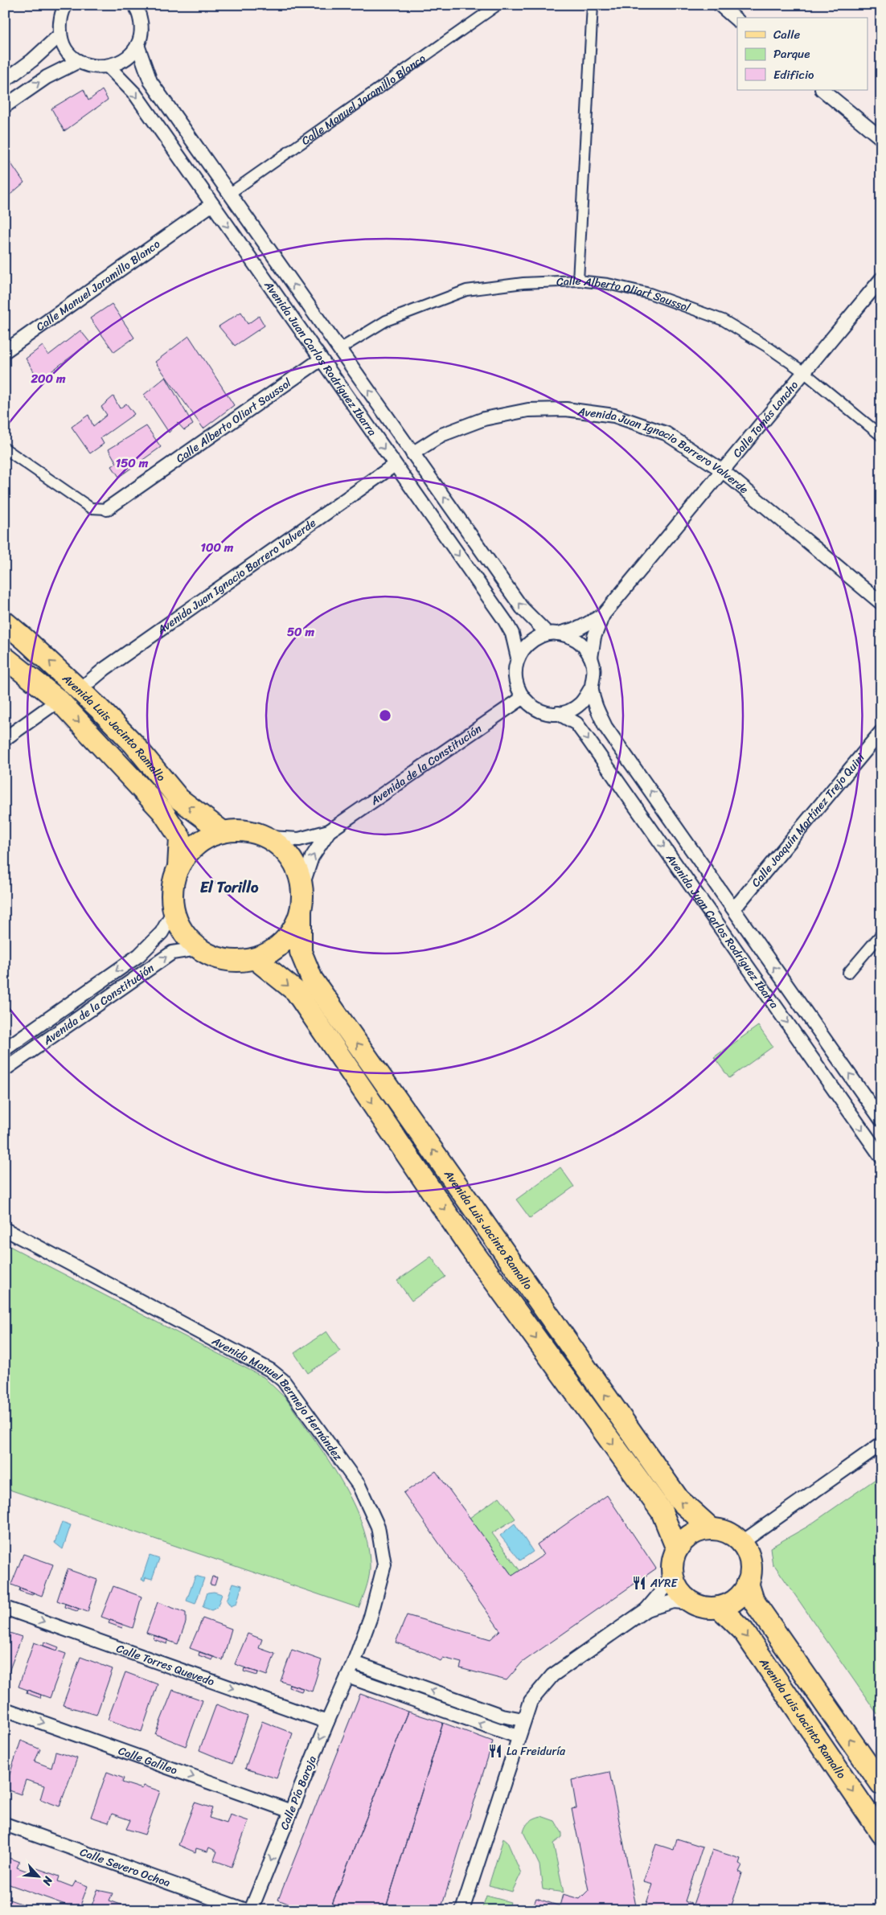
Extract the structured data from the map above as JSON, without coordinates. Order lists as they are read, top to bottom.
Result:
{
  "streets": {
    "main road": ["Avenida Luis Jacinto Ramallo"],
    "street": [
      "Calle Manuel Jaramillo Blanco",
      "Calle Alberto Oliart Saussol",
      "Avenida Juan Carlos Rodríguez Ibarra",
      "Calle Tomás Lancho",
      "Avenida Juan Ignacio Barrero Valverde",
      "Avenida de la Constitución",
      "Calle Joaquín Martínez Trejo Quini",
      "Avenida Manuel Bermejo Hernández",
      "Calle Torres Quevedo",
      "Calle Galileo",
      "Calle Pío Baroja",
      "Calle Severo Ochoa"
    ]
  },
  "crossings": [
    ["Calle Manuel Jaramillo Blanco", "Avenida Juan Carlos Rodríguez Ibarra"],
    ["Calle Alberto Oliart Saussol", "Avenida Juan Carlos Rodríguez Ibarra"],
    ["Calle Alberto Oliart Saussol", "Calle Tomás Lancho"],
    ["Avenida Juan Carlos Rodríguez Ibarra", "Calle Tomás Lancho"],
    ["Avenida Juan Carlos Rodríguez Ibarra", "Avenida Juan Ignacio Barrero Valverde"],
    ["Avenida Juan Carlos Rodríguez Ibarra", "Avenida de la Constitución"],
    ["Avenida Juan Carlos Rodríguez Ibarra", "Calle Joaquín Martínez Trejo Quini"],
    ["Calle Tomás Lancho", "Avenida Juan Ignacio Barrero Valverde"],
    ["Calle Tomás Lancho", "Avenida de la Constitución"],
    ["Avenida Juan Ignacio Barrero Valverde", "Avenida Luis Jacinto Ramallo"],
    ["Avenida Luis Jacinto Ramallo", "Avenida de la Constitución"],
    ["Avenida Manuel Bermejo Hernández", "Calle Pío Baroja"],
    ["Calle Torres Quevedo", "Calle Pío Baroja"],
    ["Calle Galileo", "Calle Pío Baroja"]
  ],
  "one_way": ["Calle Torres Quevedo", "Calle Galileo", "Calle Pío Baroja"],
  "districts": ["El Torillo"],
  "places": {
    "restaurant": ["AYRE", "La Freiduría"]
  },
  "legend": ["Calle", "Parque", "Edificio"],
  "north": "bottom right",
  "rings": [
    "200 m",
    "150 m",
    "100 m",
    "50 m"
  ]
}
